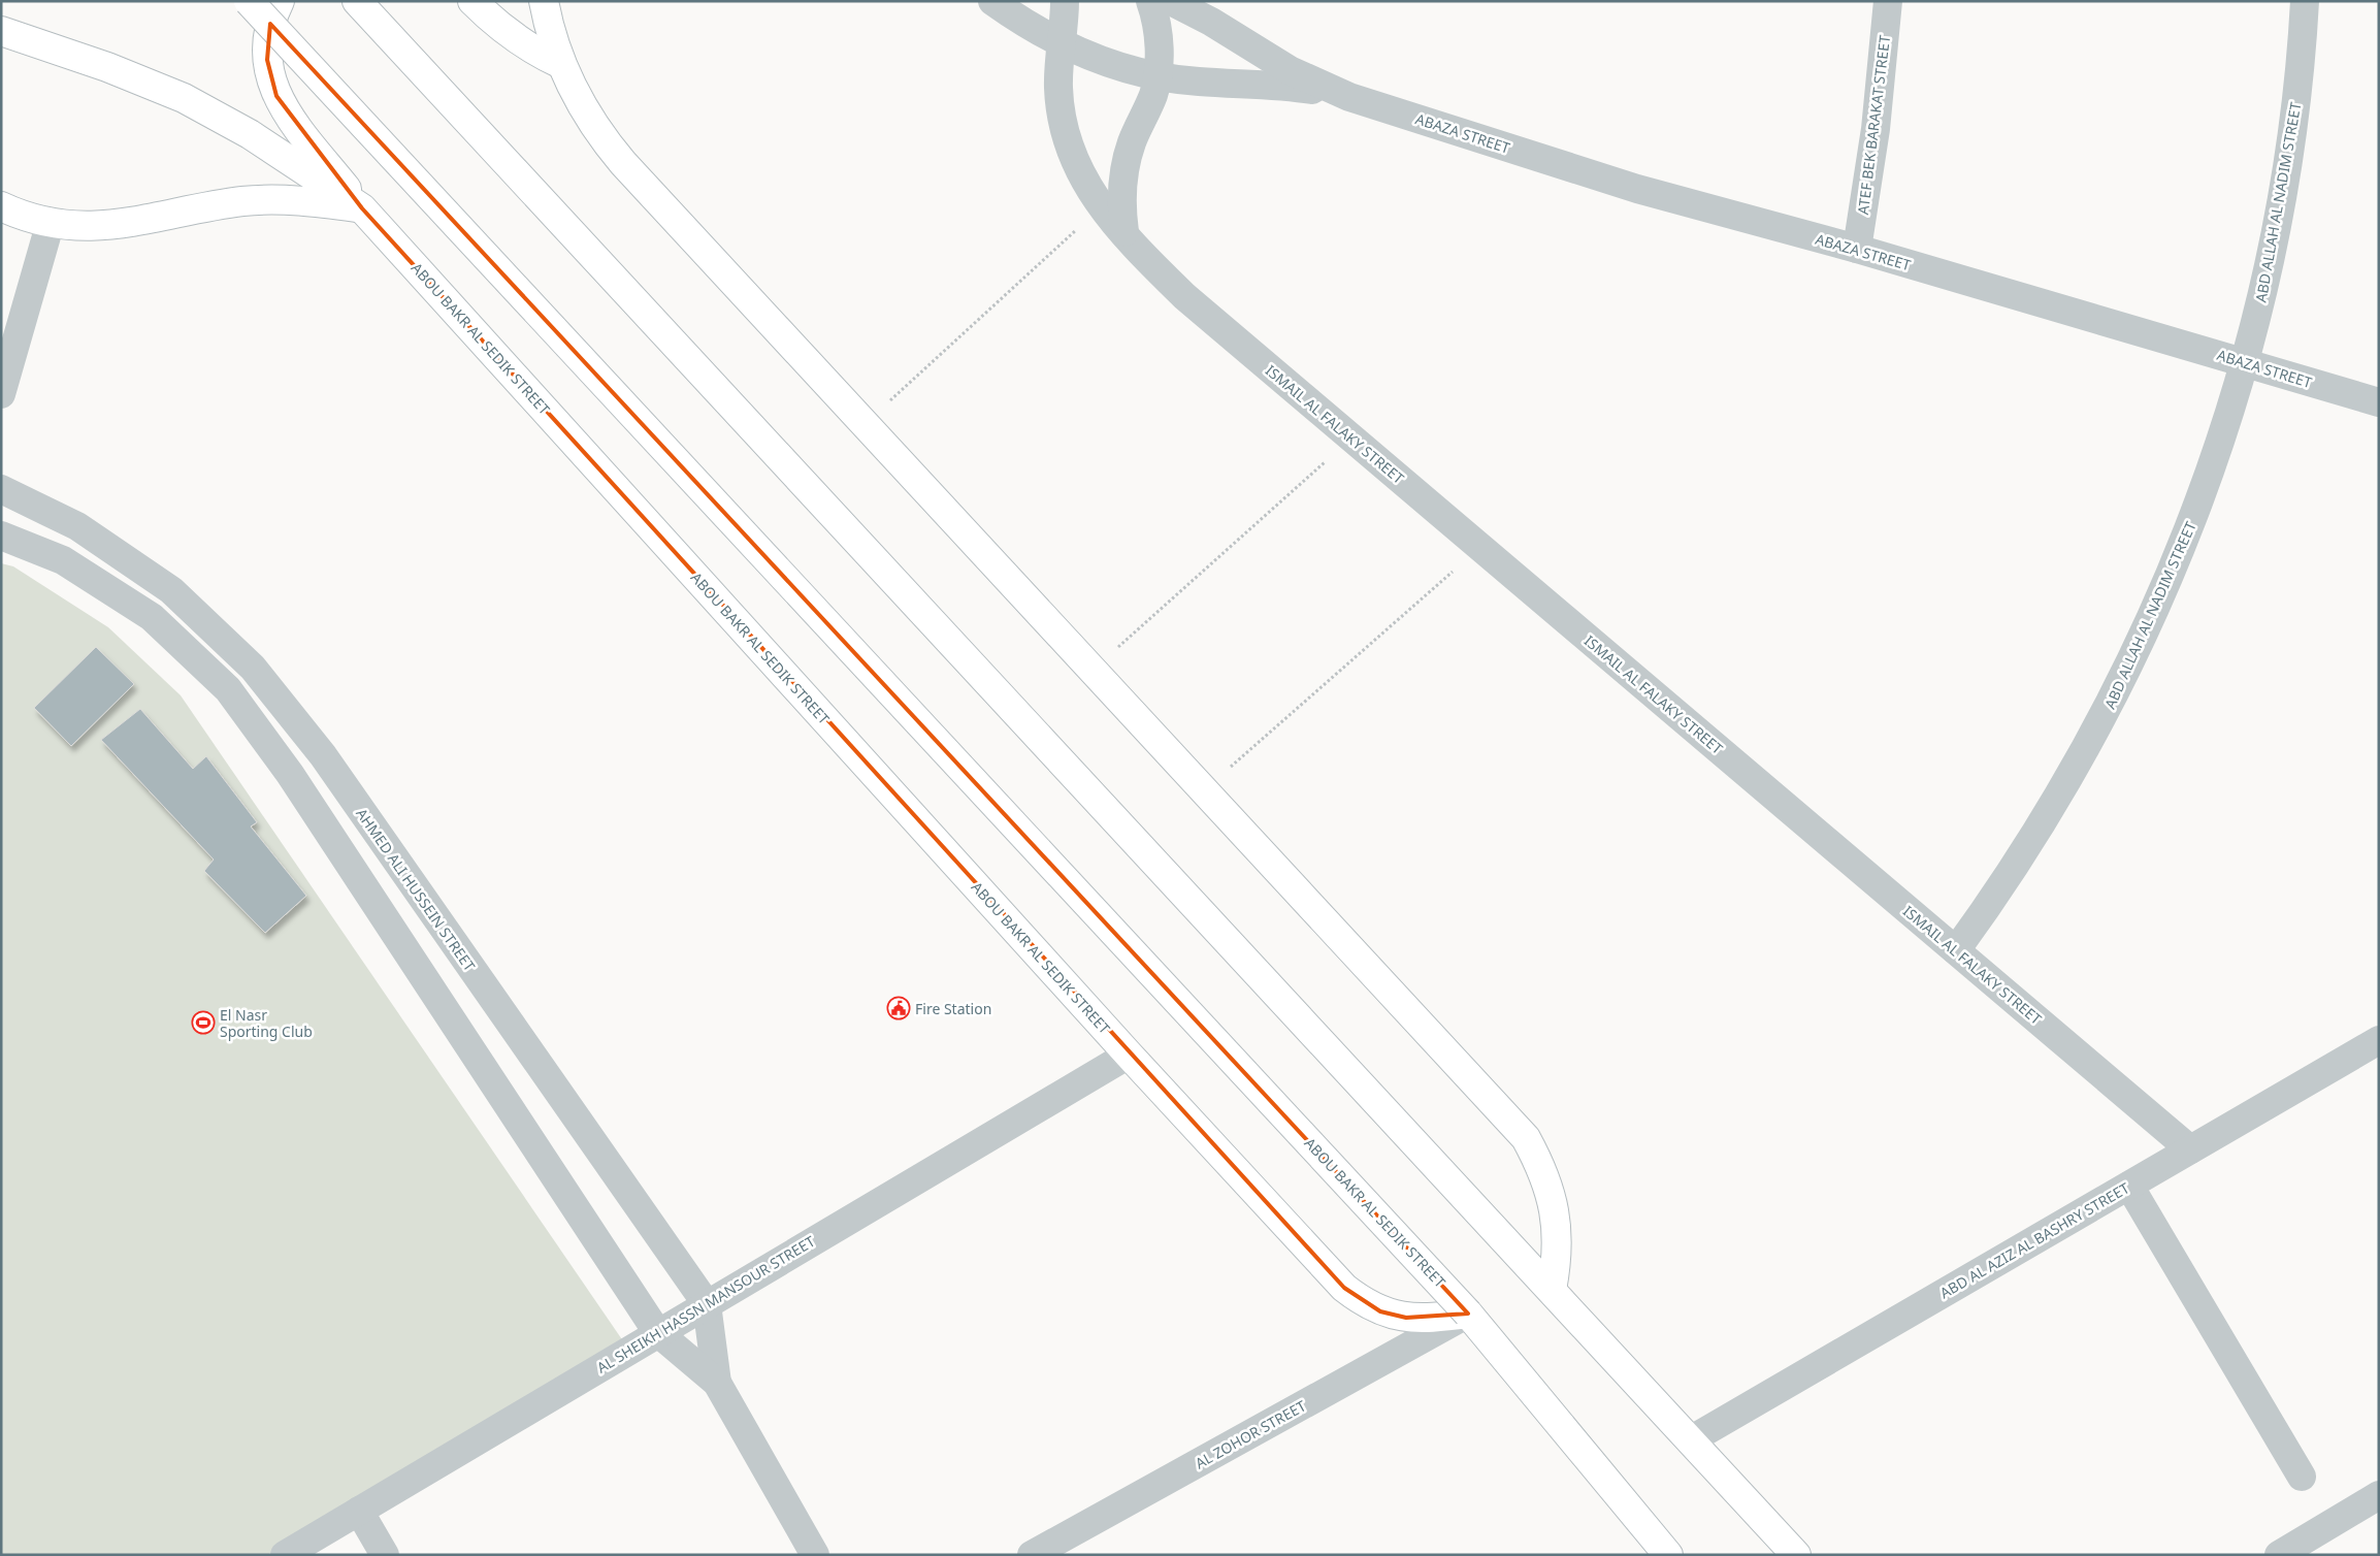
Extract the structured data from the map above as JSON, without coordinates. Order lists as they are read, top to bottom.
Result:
{
  "streets": {
    "main road": ["ABOU BAKR AL SEDIK STREET"],
    "street": [
      "ATEF BEK BARAKAT STREET",
      "ABAZA STREET",
      "ABD ALLAH AL NADIM STREET",
      "ISMAIL AL FALAKY STREET",
      "AHMED ALI HUSSEIN STREET",
      "ABD AL AZIZ AL BASHRY STREET",
      "AL SHEIKH HASSN MANSOUR STREET",
      "AL ZOHOR STREET"
    ]
  },
  "crossings": [
    ["ATEF BEK BARAKAT STREET", "ABAZA STREET"],
    ["ABAZA STREET", "ABD ALLAH AL NADIM STREET"],
    ["ABAZA STREET", "ISMAIL AL FALAKY STREET"],
    ["ABD ALLAH AL NADIM STREET", "ISMAIL AL FALAKY STREET"],
    ["ABOU BAKR AL SEDIK STREET", "AL SHEIKH HASSN MANSOUR STREET"],
    ["ABOU BAKR AL SEDIK STREET", "AL ZOHOR STREET"],
    ["ISMAIL AL FALAKY STREET", "ABD AL AZIZ AL BASHRY STREET"],
    ["AHMED ALI HUSSEIN STREET", "AL SHEIKH HASSN MANSOUR STREET"]
  ],
  "places": {
    "public building": ["Fire Station"],
    "sports": ["El Nasr Sporting Club"]
  }
}
